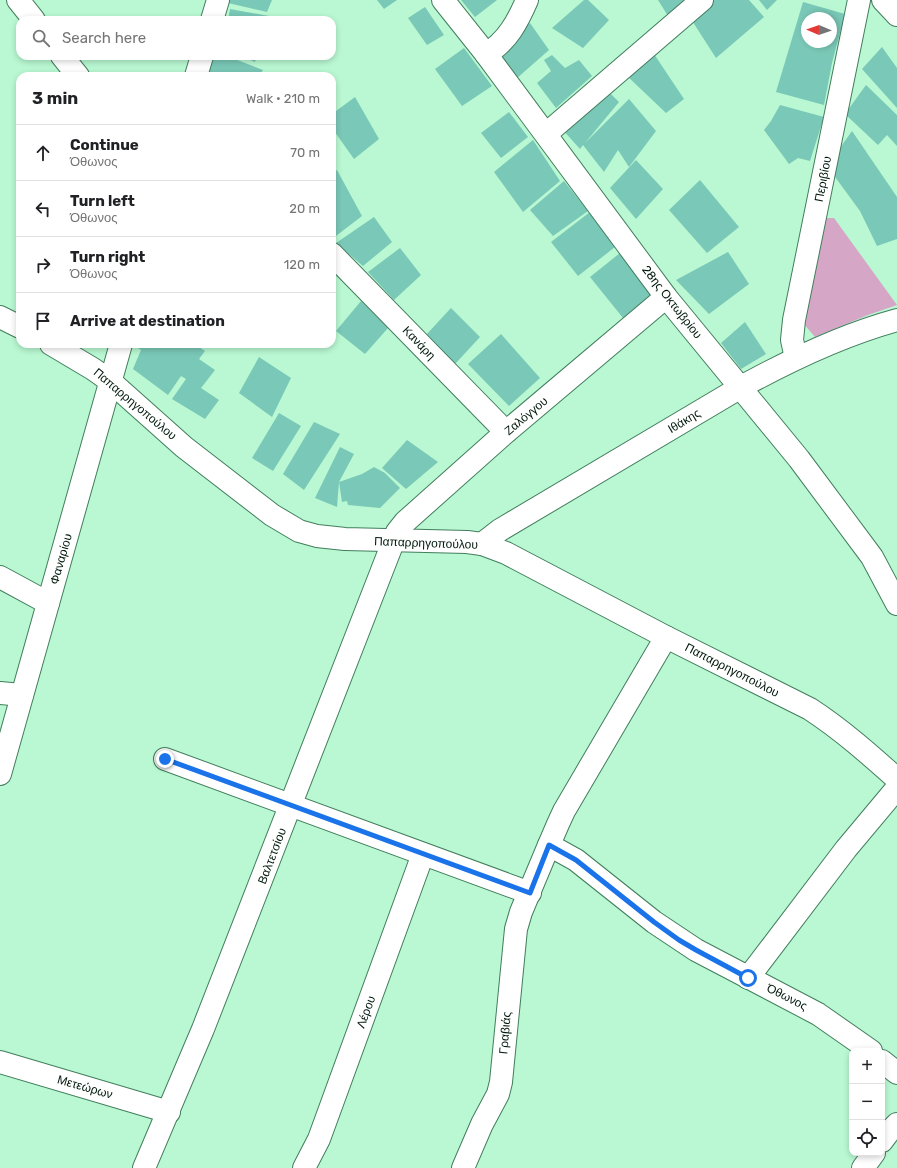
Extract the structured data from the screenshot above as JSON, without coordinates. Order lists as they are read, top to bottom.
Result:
{
  "streets": {
    "street": [
      "Περιβίου",
      "28ης Οκτωβρίου",
      "Κανάρη",
      "Παπαρρηγοπούλου",
      "Ζαλόγγου",
      "Ιθάκης",
      "Φαναρίου",
      "Βαλτετσίου",
      "Όθωνος",
      "Λέρου",
      "Γραβιάς",
      "Μετεώρων"
    ]
  },
  "crossings": [
    ["Περιβίου", "Ιθάκης"],
    ["28ης Οκτωβρίου", "Ζαλόγγου"],
    ["28ης Οκτωβρίου", "Ιθάκης"],
    ["Κανάρη", "Ζαλόγγου"],
    ["Παπαρρηγοπούλου", "Ζαλόγγου"],
    ["Παπαρρηγοπούλου", "Ιθάκης"],
    ["Παπαρρηγοπούλου", "Φαναρίου"],
    ["Παπαρρηγοπούλου", "Βαλτετσίου"],
    ["Ζαλόγγου", "Βαλτετσίου"],
    ["Βαλτετσίου", "Μετεώρων"]
  ],
  "north": "left",
  "page": {
    "search": "Search here",
    "heading": ["3 min", "Walk · 210 m"],
    "list": [
      ["Continue", "Όθωνος", "70 m"],
      ["Turn left", "Όθωνος", "20 m"],
      ["Turn right", "Όθωνος", "120 m"],
      "Arrive at destination"
    ],
    "map_buttons": ["+", "−"]
  }
}
